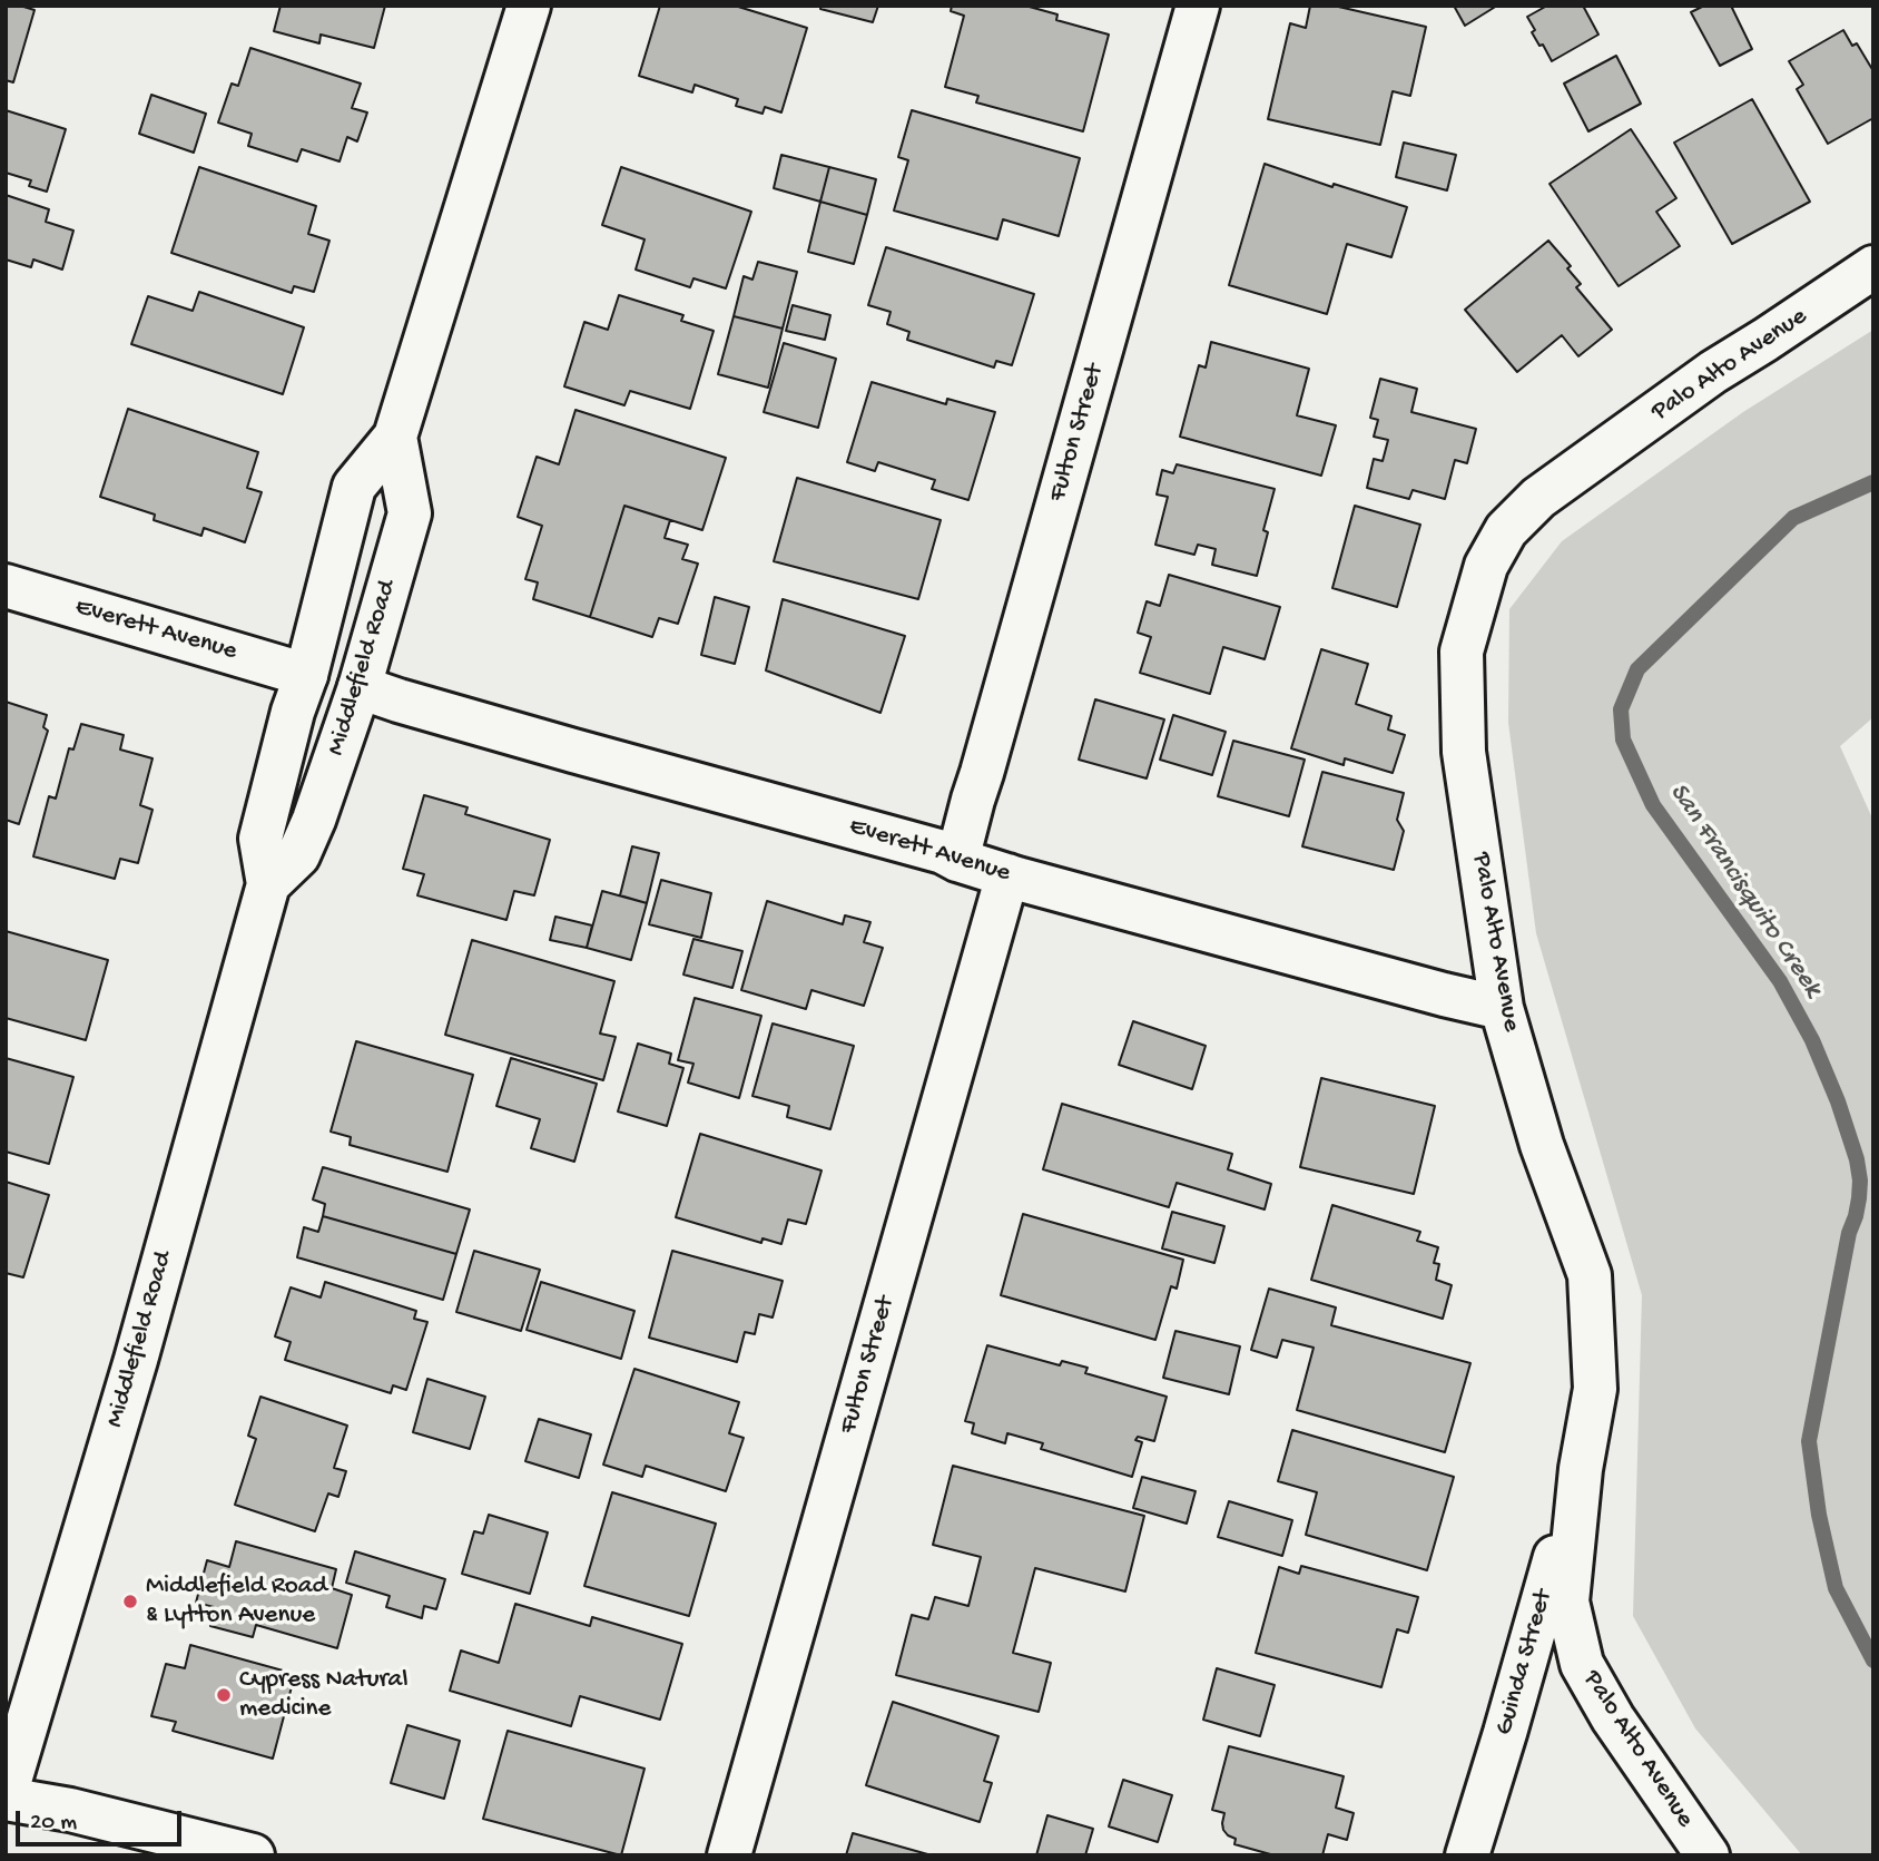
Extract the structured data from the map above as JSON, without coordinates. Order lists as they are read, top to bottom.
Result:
{
  "streets": {
    "street": [
      "Palo Alto Avenue",
      "Fulton Street",
      "Everett Avenue",
      "Middlefield Road",
      "Guinda Street"
    ]
  },
  "crossings": [
    ["Palo Alto Avenue", "Everett Avenue"],
    ["Palo Alto Avenue", "Guinda Street"],
    ["Fulton Street", "Everett Avenue"],
    ["Everett Avenue", "Middlefield Road"]
  ],
  "water": ["San Francisquito Creek"],
  "places": ["Middlefield Road & Lytton Avenue", "Cypress Natural medicine"],
  "scale_bar": "20 m"
}
